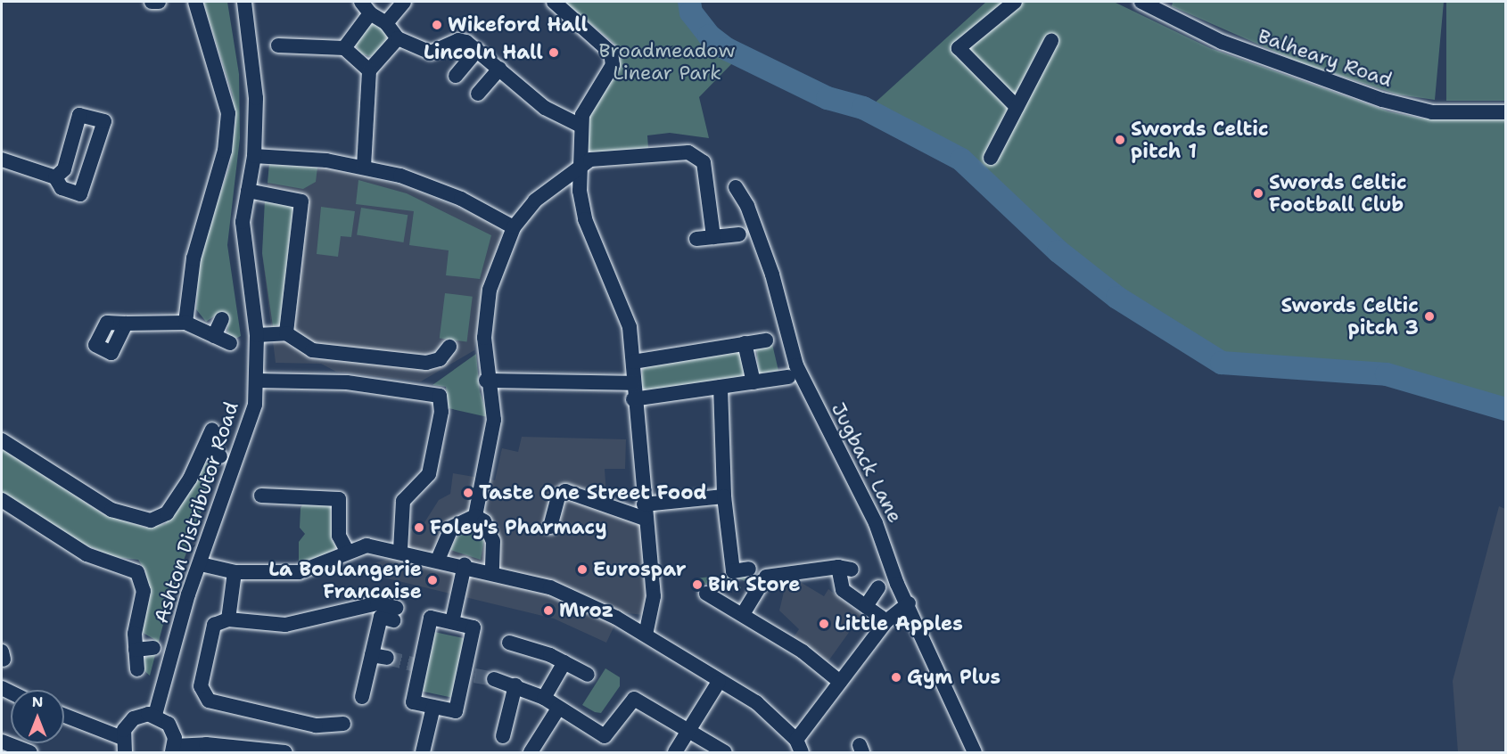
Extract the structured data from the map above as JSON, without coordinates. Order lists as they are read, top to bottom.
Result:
{
  "streets": {
    "street": ["Balheary Road", "Jugback Lane", "Ashton Distributor Road"]
  },
  "parks": ["Broadmeadow Linear Park"],
  "places": [
    "Wikeford Hall",
    "Lincoln Hall",
    "Swords Celtic pitch 1",
    "Swords Celtic Football Club",
    "Swords Celtic pitch 3",
    "Taste One Street Food",
    "Foley's Pharmacy",
    "Eurospar",
    "La Boulangerie Francaise",
    "Bin Store",
    "Mroz",
    "Little Apples",
    "Gym Plus"
  ],
  "north": "top"
}
